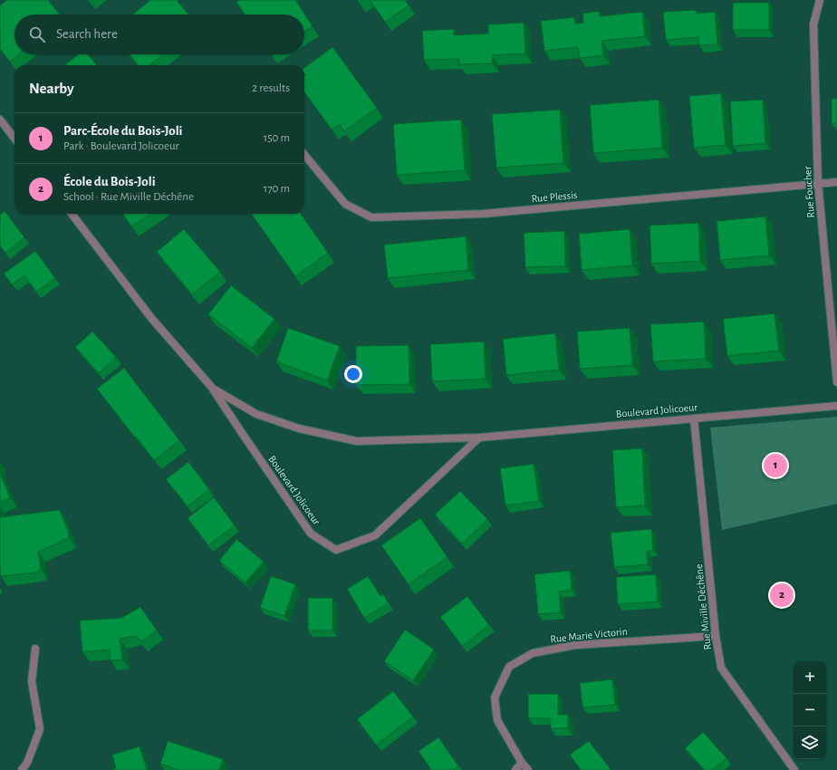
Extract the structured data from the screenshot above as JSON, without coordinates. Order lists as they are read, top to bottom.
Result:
{
  "streets": {
    "street": [
      "Rue Foucher",
      "Rue Plessis",
      "Boulevard Jolicoeur",
      "Rue Miville Déchêne",
      "Rue Marie Victorin"
    ]
  },
  "crossings": [
    ["Rue Foucher", "Rue Plessis"],
    ["Boulevard Jolicoeur", "Rue Miville Déchêne"],
    ["Rue Miville Déchêne", "Rue Marie Victorin"]
  ],
  "page": {
    "search": "Search here",
    "heading": ["Nearby", "2 results"],
    "list": [
      {
        "mark": "1",
        "name": "Parc-École du Bois-Joli",
        "note": "Park · Boulevard Jolicoeur",
        "value": "150 m"
      },
      {
        "mark": "2",
        "name": "École du Bois-Joli",
        "note": "School · Rue Miville Déchêne",
        "value": "170 m"
      }
    ],
    "pins": ["1", "2"],
    "map_buttons": ["+", "−"]
  }
}
